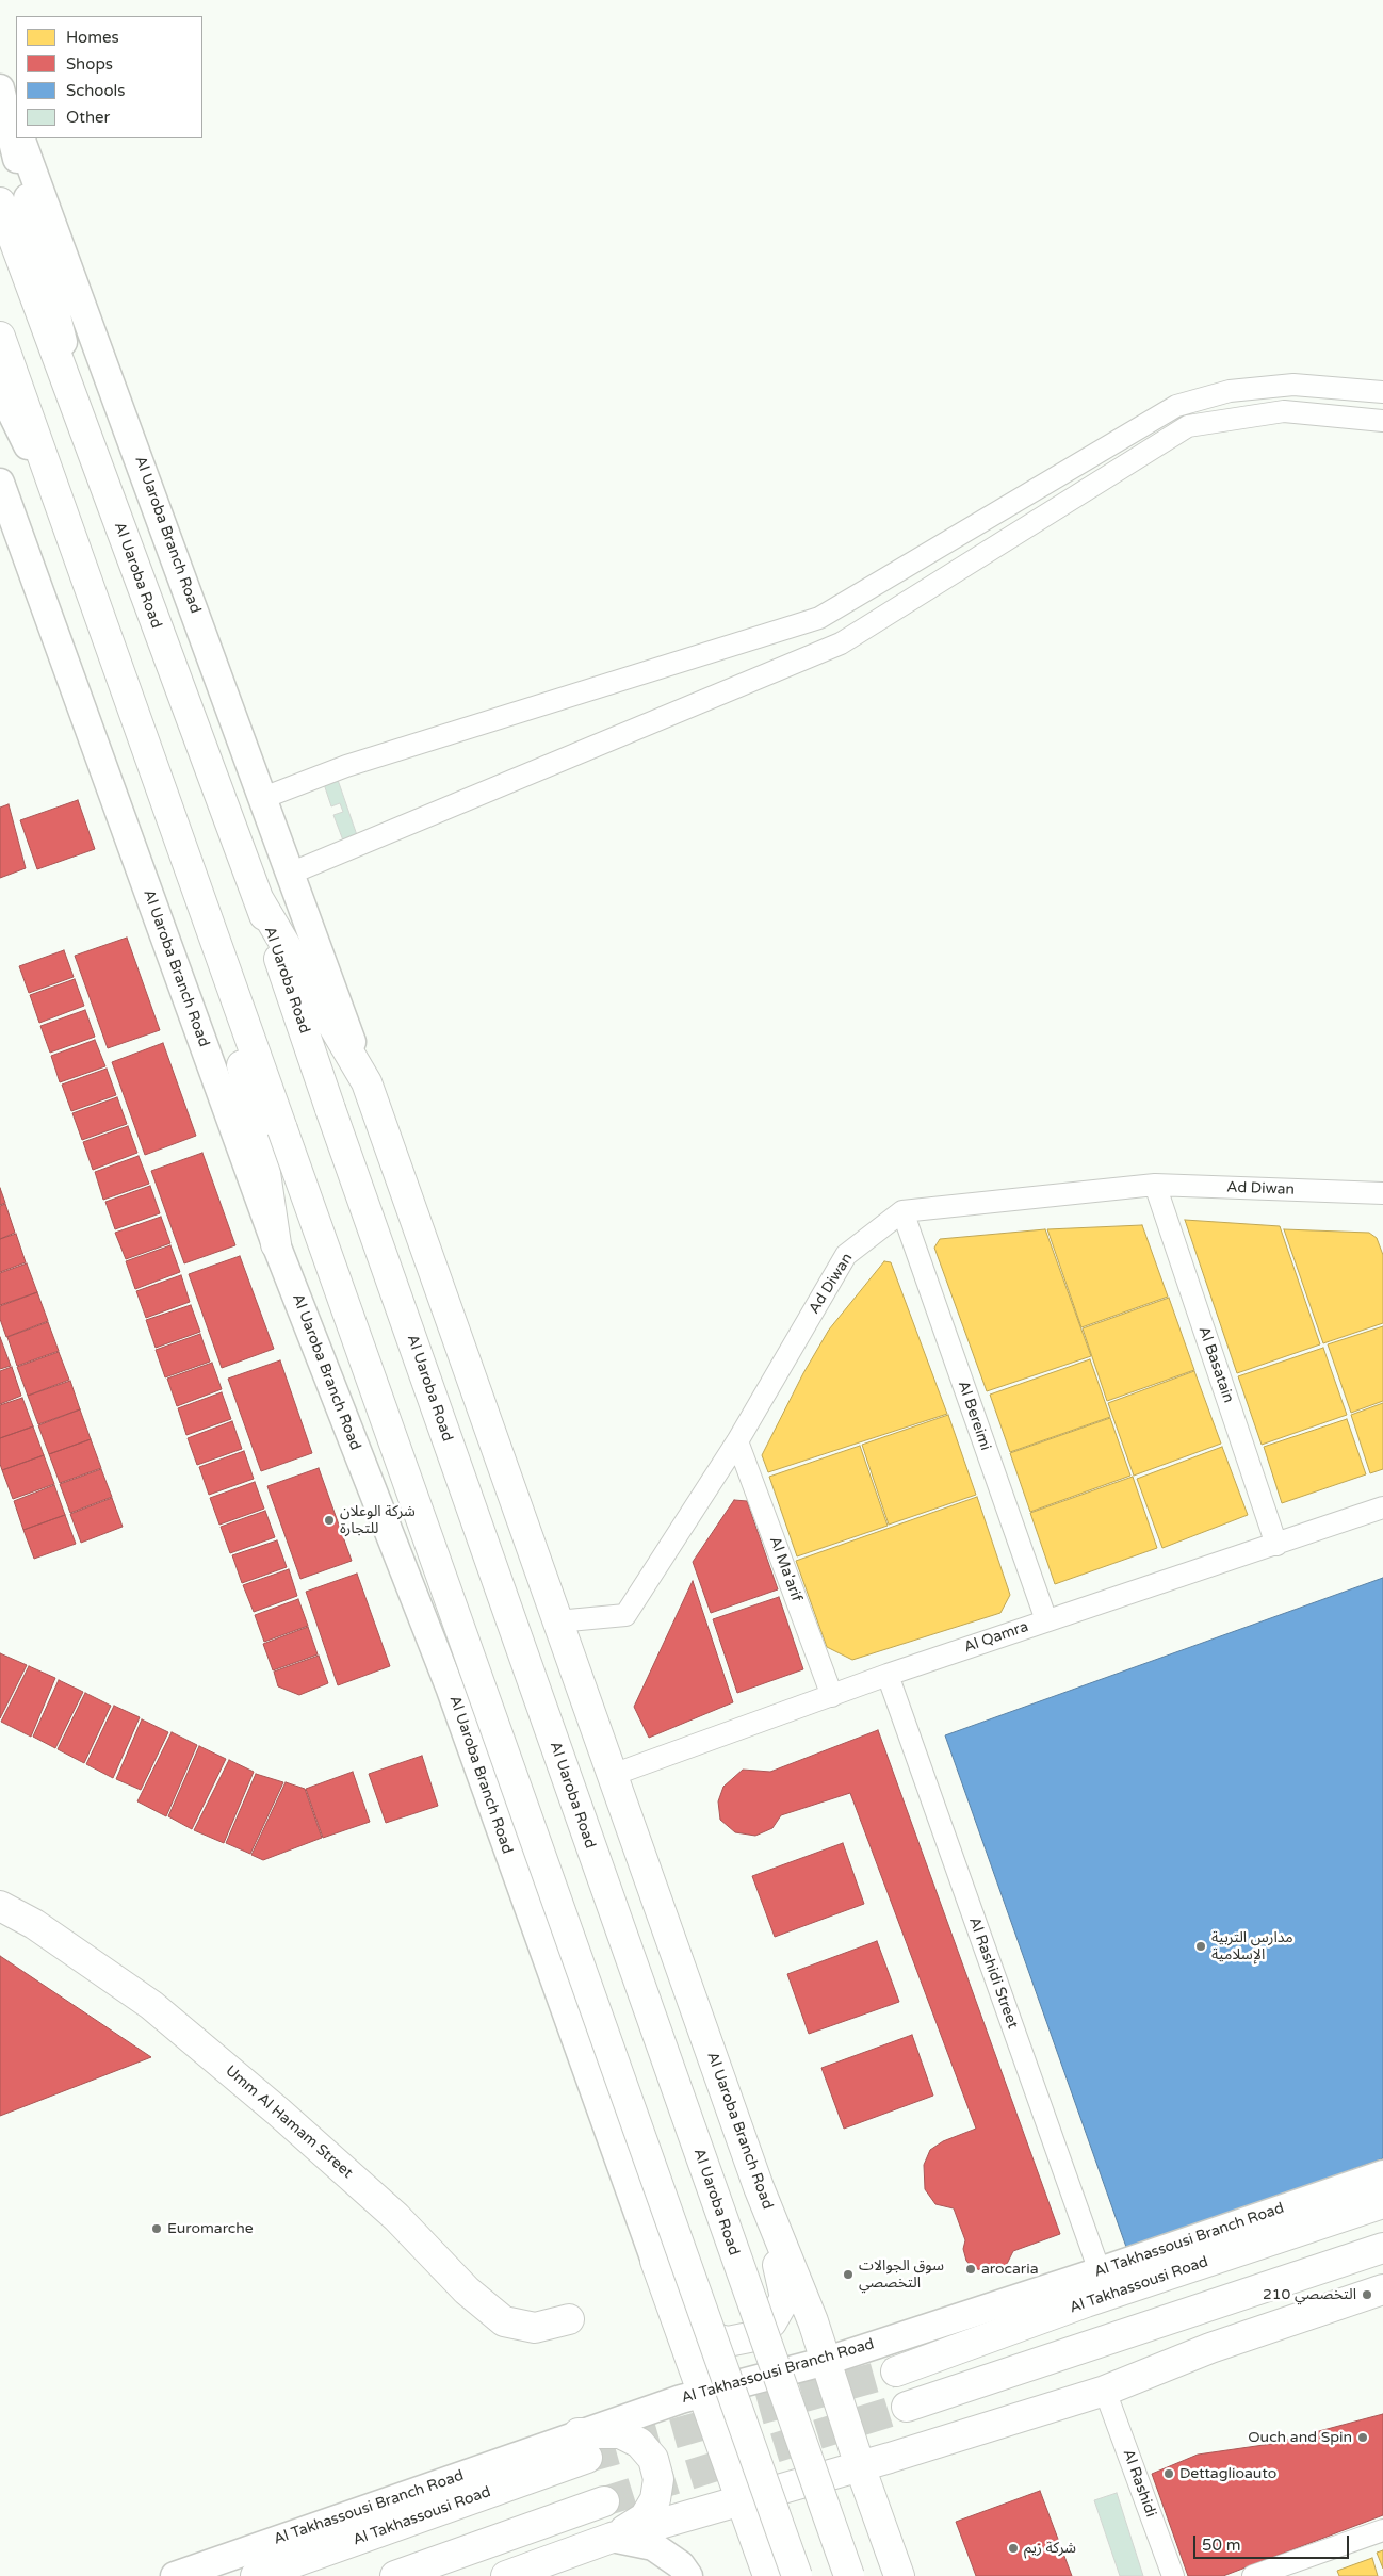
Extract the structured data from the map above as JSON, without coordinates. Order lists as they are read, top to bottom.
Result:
{
  "streets": {
    "main road": [
      "Al Uaroba Branch Road",
      "Al Uaroba Road",
      "Umm Al Hamam Street",
      "Al Takhassousi Road"
    ],
    "street": [
      "Ad Diwan",
      "Al Basatain",
      "Al Bereimi",
      "Al Ma'arif",
      "Al Qamra",
      "Al Rashidi Street",
      "Al Takhassousi Branch Road",
      "Al Rashidi"
    ]
  },
  "crossings": [
    ["Al Uaroba Branch Road", "Al Uaroba Road"],
    ["Al Uaroba Branch Road", "Ad Diwan"],
    ["Al Uaroba Branch Road", "Al Qamra"],
    ["Al Uaroba Branch Road", "Al Takhassousi Branch Road"],
    ["Ad Diwan", "Al Basatain"],
    ["Ad Diwan", "Al Bereimi"],
    ["Ad Diwan", "Al Ma'arif"],
    ["Al Basatain", "Al Qamra"],
    ["Al Bereimi", "Al Qamra"],
    ["Al Ma'arif", "Al Qamra"],
    ["Al Qamra", "Al Rashidi Street"],
    ["Al Rashidi Street", "Al Takhassousi Branch Road"],
    ["Al Takhassousi Branch Road", "Al Takhassousi Road"]
  ],
  "places": [
    "شركة الوعلان للتجارة",
    "مدارس التربية الإسلامية",
    "Euromarche",
    "arocaria",
    "سوق الجوالات التخصصي",
    "التخصصي 210",
    "Ouch and Spin",
    "Dettaglioauto",
    "شركة زيم"
  ],
  "legend": [
    "Homes",
    "Shops",
    "Schools",
    "Other"
  ],
  "scale_bar": "50 m"
}
